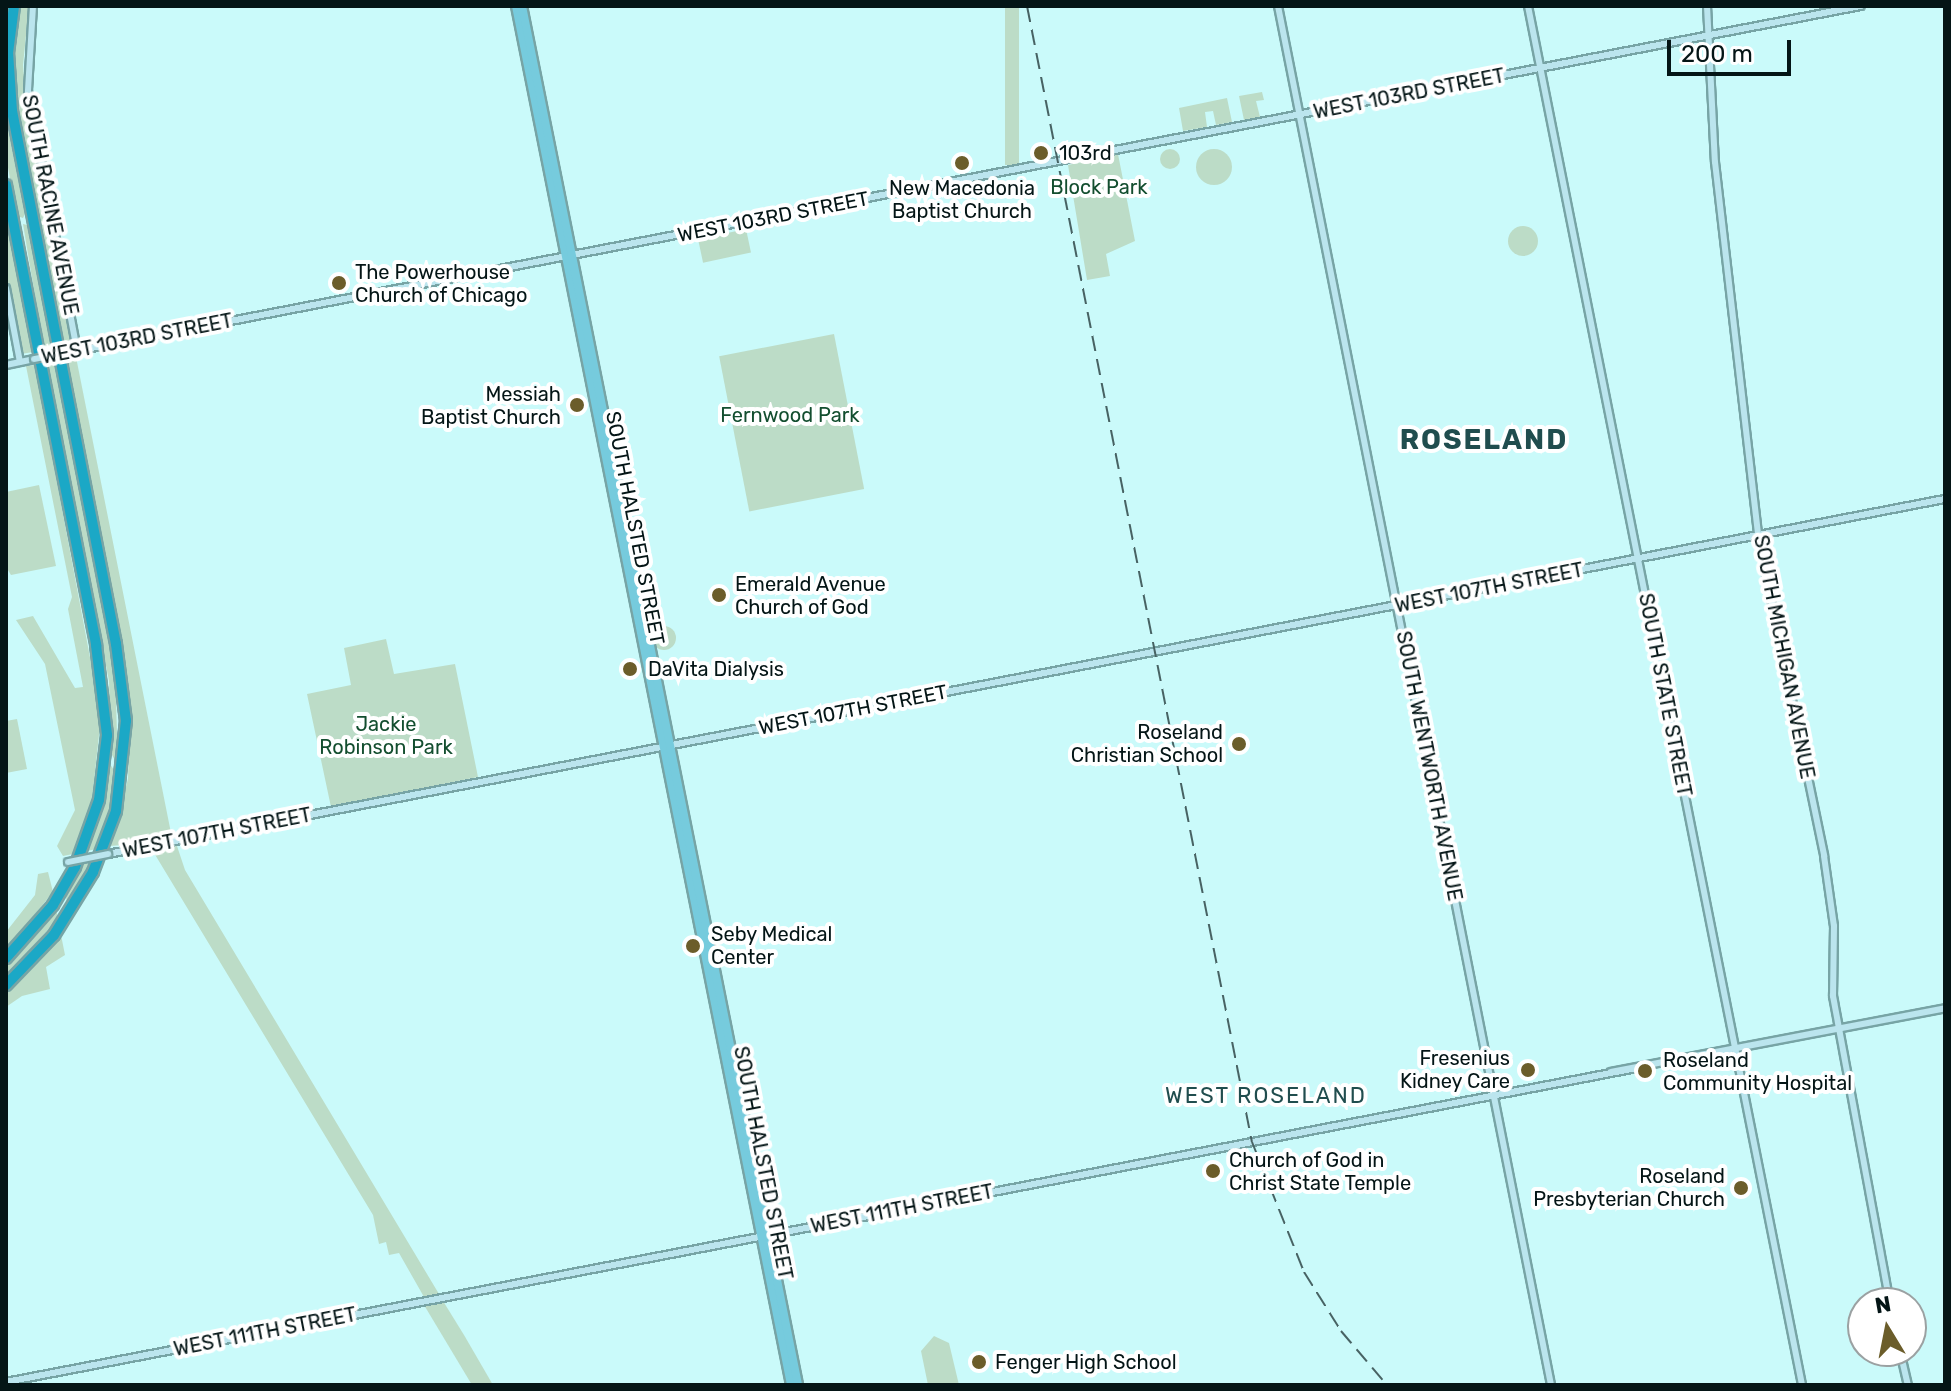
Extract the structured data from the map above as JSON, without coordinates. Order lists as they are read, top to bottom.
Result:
{
  "streets": {
    "main road": [
      "WEST 103RD STREET",
      "SOUTH RACINE AVENUE",
      "SOUTH HALSTED STREET",
      "WEST 107TH STREET",
      "SOUTH MICHIGAN AVENUE",
      "SOUTH STATE STREET",
      "SOUTH WENTWORTH AVENUE",
      "WEST 111TH STREET"
    ]
  },
  "crossings": [
    ["WEST 103RD STREET", "SOUTH RACINE AVENUE"],
    ["WEST 103RD STREET", "SOUTH HALSTED STREET"],
    ["WEST 103RD STREET", "SOUTH MICHIGAN AVENUE"],
    ["WEST 103RD STREET", "SOUTH STATE STREET"],
    ["WEST 103RD STREET", "SOUTH WENTWORTH AVENUE"],
    ["SOUTH HALSTED STREET", "WEST 107TH STREET"],
    ["SOUTH HALSTED STREET", "WEST 111TH STREET"],
    ["WEST 107TH STREET", "SOUTH MICHIGAN AVENUE"],
    ["WEST 107TH STREET", "SOUTH STATE STREET"],
    ["WEST 107TH STREET", "SOUTH WENTWORTH AVENUE"],
    ["SOUTH MICHIGAN AVENUE", "WEST 111TH STREET"],
    ["SOUTH STATE STREET", "WEST 111TH STREET"],
    ["SOUTH WENTWORTH AVENUE", "WEST 111TH STREET"]
  ],
  "districts": ["ROSELAND", "WEST ROSELAND"],
  "parks": ["Block Park", "Fernwood Park", "Jackie Robinson Park"],
  "places": [
    "103rd",
    "New Macedonia Baptist Church",
    "The Powerhouse Church of Chicago",
    "Messiah Baptist Church",
    "Emerald Avenue Church of God",
    "DaVita Dialysis",
    "Roseland Christian School",
    "Seby Medical Center",
    "Fresenius Kidney Care",
    "Roseland Community Hospital",
    "Church of God in Christ State Temple",
    "Roseland Presbyterian Church",
    "Fenger High School"
  ],
  "scale_bar": "200 m",
  "north": "top"
}
